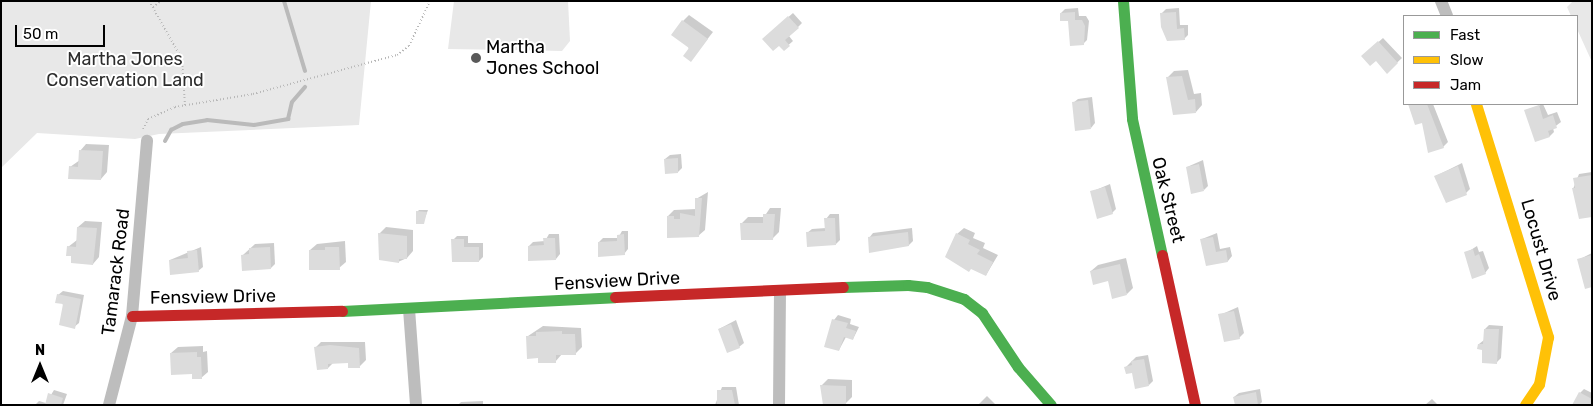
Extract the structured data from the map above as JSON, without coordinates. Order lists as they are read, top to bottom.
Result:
{
  "streets": {
    "street": [
      "Oak Street",
      "Locust Drive",
      "Tamarack Road",
      "Fensview Drive"
    ]
  },
  "crossings": [
    ["Tamarack Road", "Fensview Drive"]
  ],
  "parks": ["Martha Jones Conservation Land"],
  "places": ["Martha Jones School"],
  "legend": ["Fast", "Slow", "Jam"],
  "scale_bar": "50 m",
  "north": "top"
}
